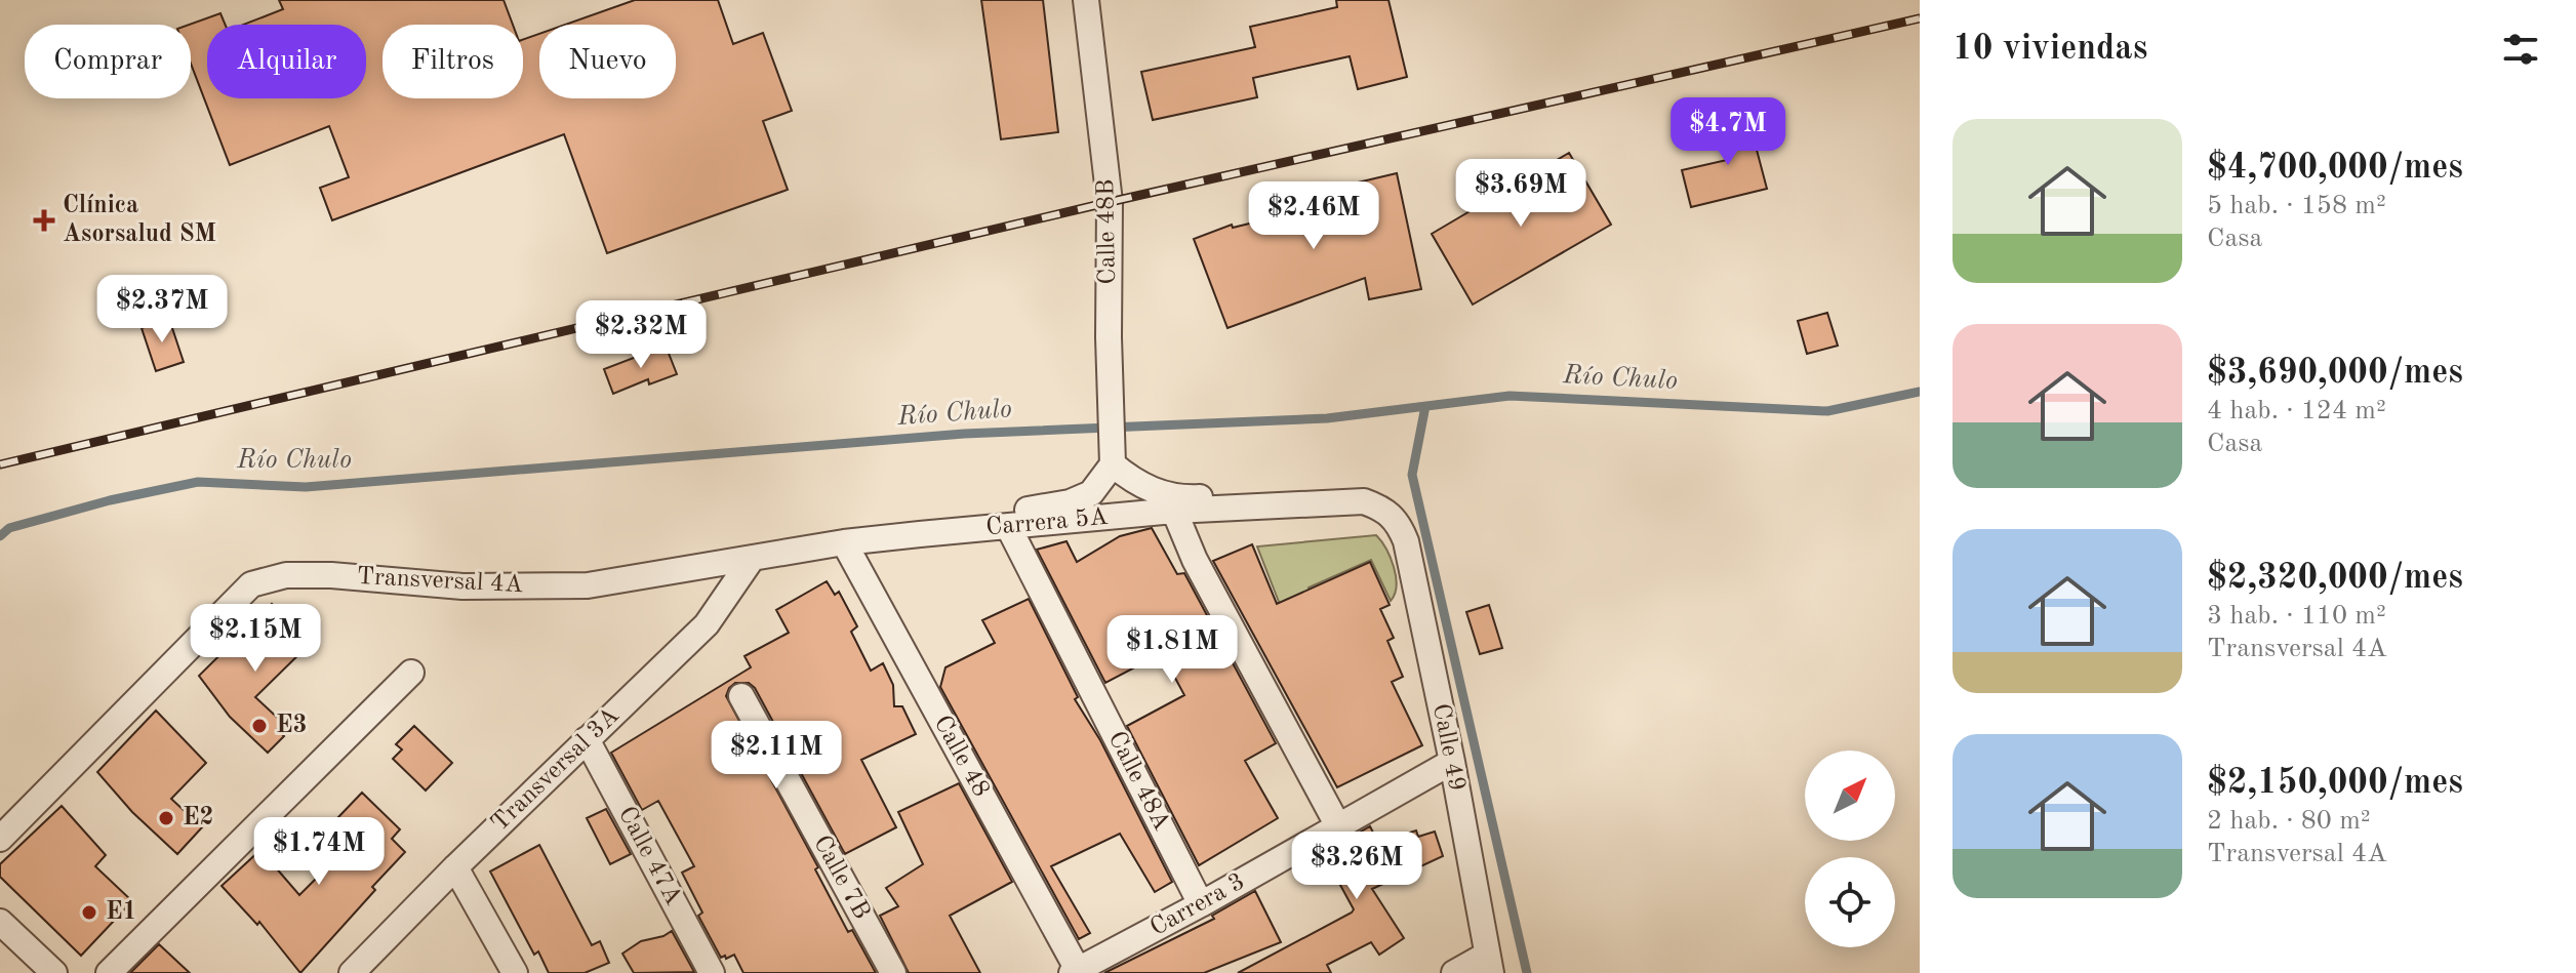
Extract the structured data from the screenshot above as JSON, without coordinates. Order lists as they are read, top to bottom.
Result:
{
  "streets": {
    "street": [
      "Calle 48B",
      "Carrera 5A",
      "Transversal 4A",
      "Calle 49",
      "Calle 48",
      "Transversal 3A",
      "Calle 48A",
      "Calle 47A",
      "Calle 7B",
      "Carrera 3"
    ]
  },
  "crossings": [
    ["Carrera 5A", "Transversal 4A"],
    ["Carrera 5A", "Calle 49"],
    ["Carrera 5A", "Calle 48"],
    ["Carrera 5A", "Transversal 3A"],
    ["Carrera 5A", "Calle 48A"],
    ["Calle 49", "Carrera 3"],
    ["Calle 48", "Carrera 3"],
    ["Transversal 3A", "Calle 47A"],
    ["Calle 48A", "Carrera 3"]
  ],
  "water": ["Río Chulo"],
  "places": {
    "health": ["Clínica Asorsalud SM"],
    "other": ["E3", "E2", "E1"]
  },
  "north": "top right",
  "page": {
    "heading": "10 viviendas",
    "chip": [
      "Comprar",
      "Alquilar",
      "Filtros",
      "Nuevo"
    ],
    "price": [
      "$4.7M",
      "$3.69M",
      "$2.46M",
      "$2.37M",
      "$2.32M",
      "$2.15M",
      "$1.81M",
      "$2.11M",
      "$1.74M",
      "$3.26M"
    ],
    "list": [
      {
        "name": "$4,700,000/mes",
        "note": "5 hab. · 158 m² · Casa"
      },
      {
        "name": "$3,690,000/mes",
        "note": "4 hab. · 124 m² · Casa"
      },
      {
        "name": "$2,320,000/mes",
        "note": "3 hab. · 110 m² · Transversal 4A"
      },
      {
        "name": "$2,150,000/mes",
        "note": "2 hab. · 80 m² · Transversal 4A"
      }
    ]
  }
}
